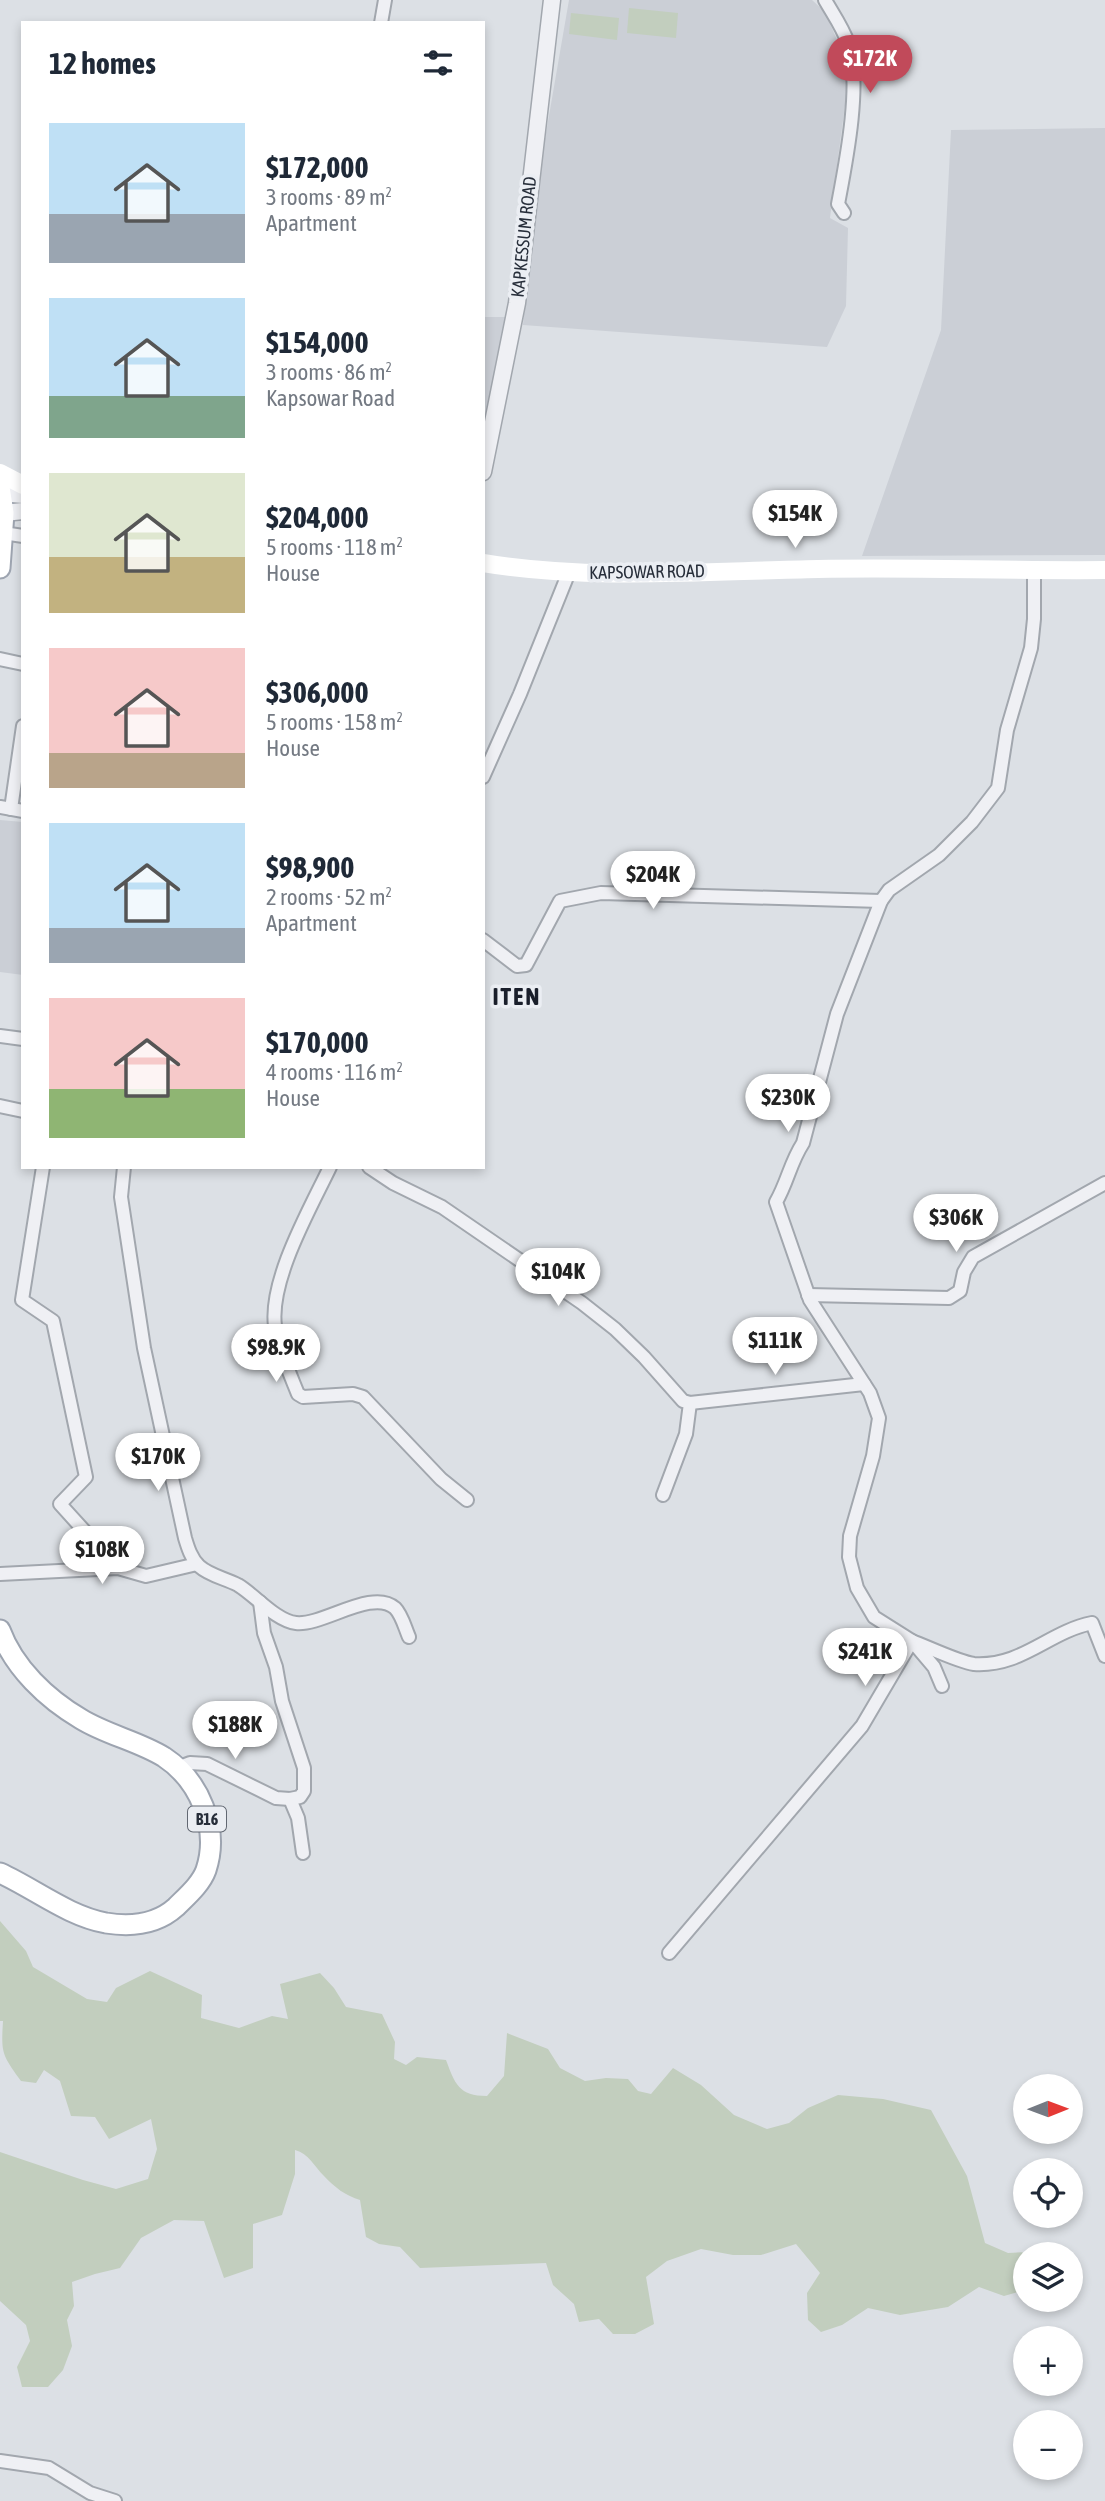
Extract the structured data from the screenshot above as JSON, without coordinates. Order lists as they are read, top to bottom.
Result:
{
  "streets": {
    "main road": ["KAPSOWAR ROAD", "B16"],
    "street": ["KAPKESSUM ROAD"]
  },
  "districts": ["ITEN"],
  "north": "right",
  "page": {
    "heading": "12 homes",
    "price": [
      "$172K",
      "$154K",
      "$204K",
      "$230K",
      "$306K",
      "$104K",
      "$111K",
      "$98.9K",
      "$170K",
      "$108K",
      "$241K",
      "$188K"
    ],
    "list": [
      {
        "name": "$172,000",
        "note": "3 rooms · 89 m² · Apartment"
      },
      {
        "name": "$154,000",
        "note": "3 rooms · 86 m² · Kapsowar Road"
      },
      {
        "name": "$204,000",
        "note": "5 rooms · 118 m² · House"
      },
      {
        "name": "$306,000",
        "note": "5 rooms · 158 m² · House"
      },
      {
        "name": "$98,900",
        "note": "2 rooms · 52 m² · Apartment"
      },
      {
        "name": "$170,000",
        "note": "4 rooms · 116 m² · House"
      }
    ],
    "map_buttons": ["+", "−"]
  }
}
